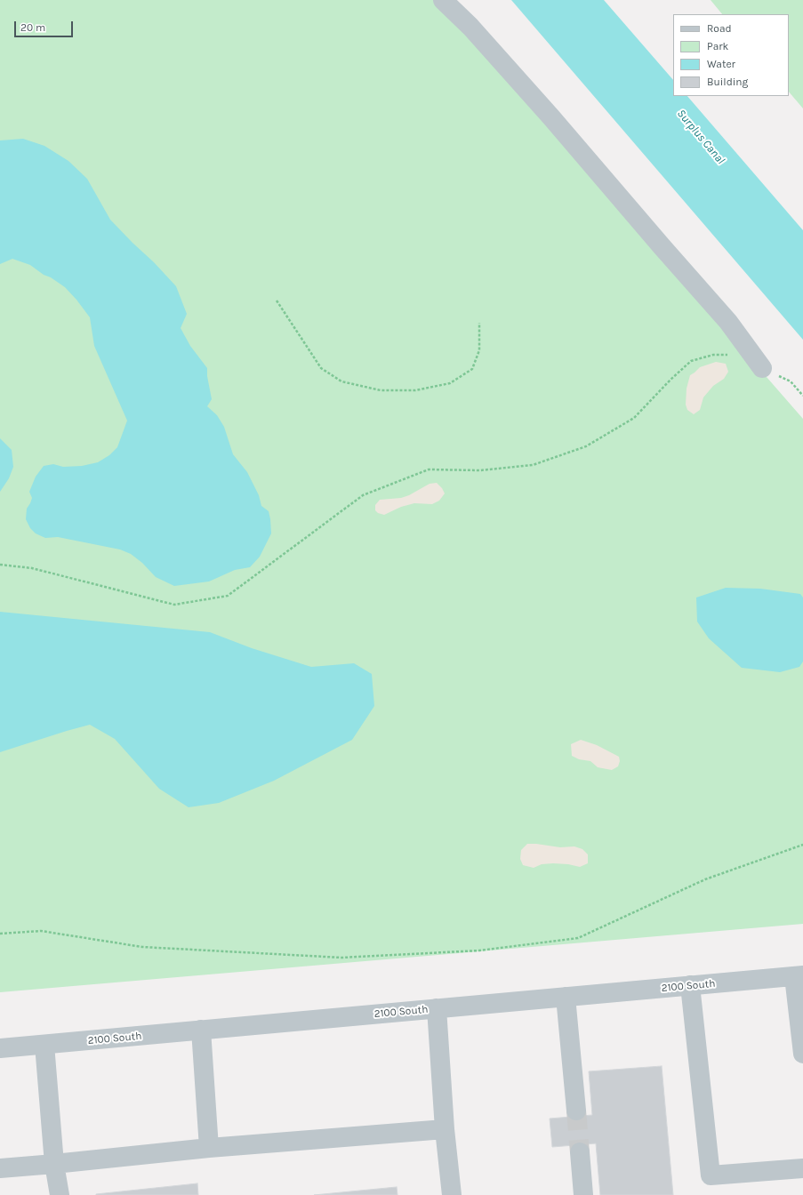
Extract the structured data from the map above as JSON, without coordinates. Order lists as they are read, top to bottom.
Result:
{
  "streets": {
    "street": ["2100 South"]
  },
  "water": ["Surplus Canal"],
  "legend": [
    "Road",
    "Park",
    "Water",
    "Building"
  ],
  "scale_bar": "20 m"
}
